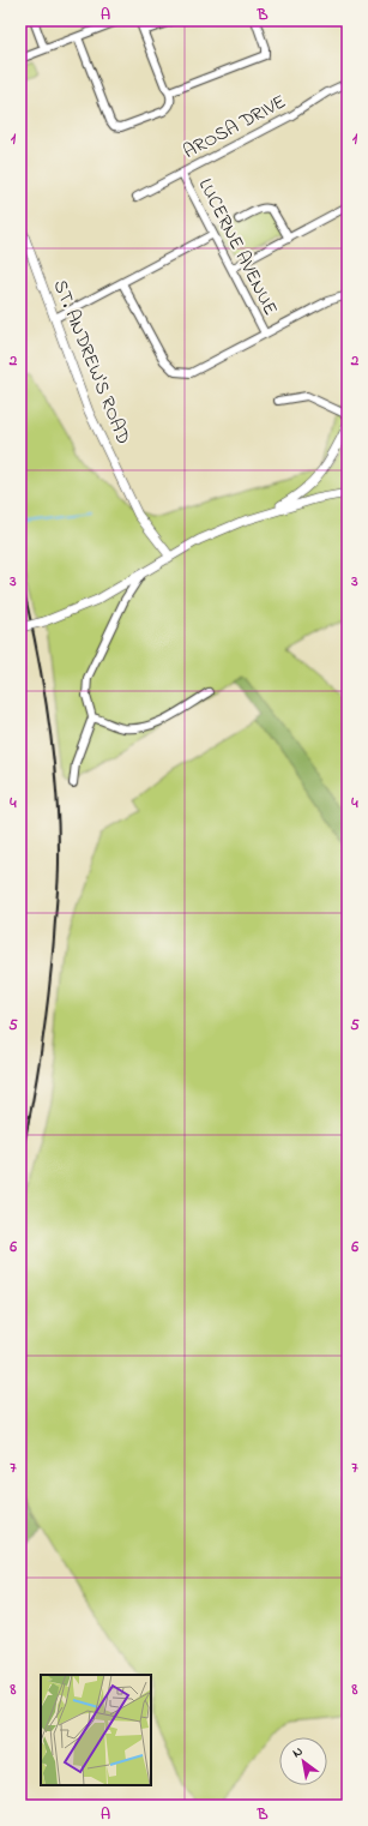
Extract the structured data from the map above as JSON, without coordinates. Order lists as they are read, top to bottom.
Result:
{
  "streets": {
    "street": ["AROSA DRIVE", "LUCERNE AVENUE", "ST. ANDREW'S ROAD"]
  },
  "crossings": [
    ["AROSA DRIVE", "LUCERNE AVENUE"]
  ],
  "north": "top left",
  "grid": {
    "columns": ["A", "B"],
    "rows": [
      "1",
      "2",
      "3",
      "4",
      "5",
      "6",
      "7",
      "8"
    ]
  }
}
